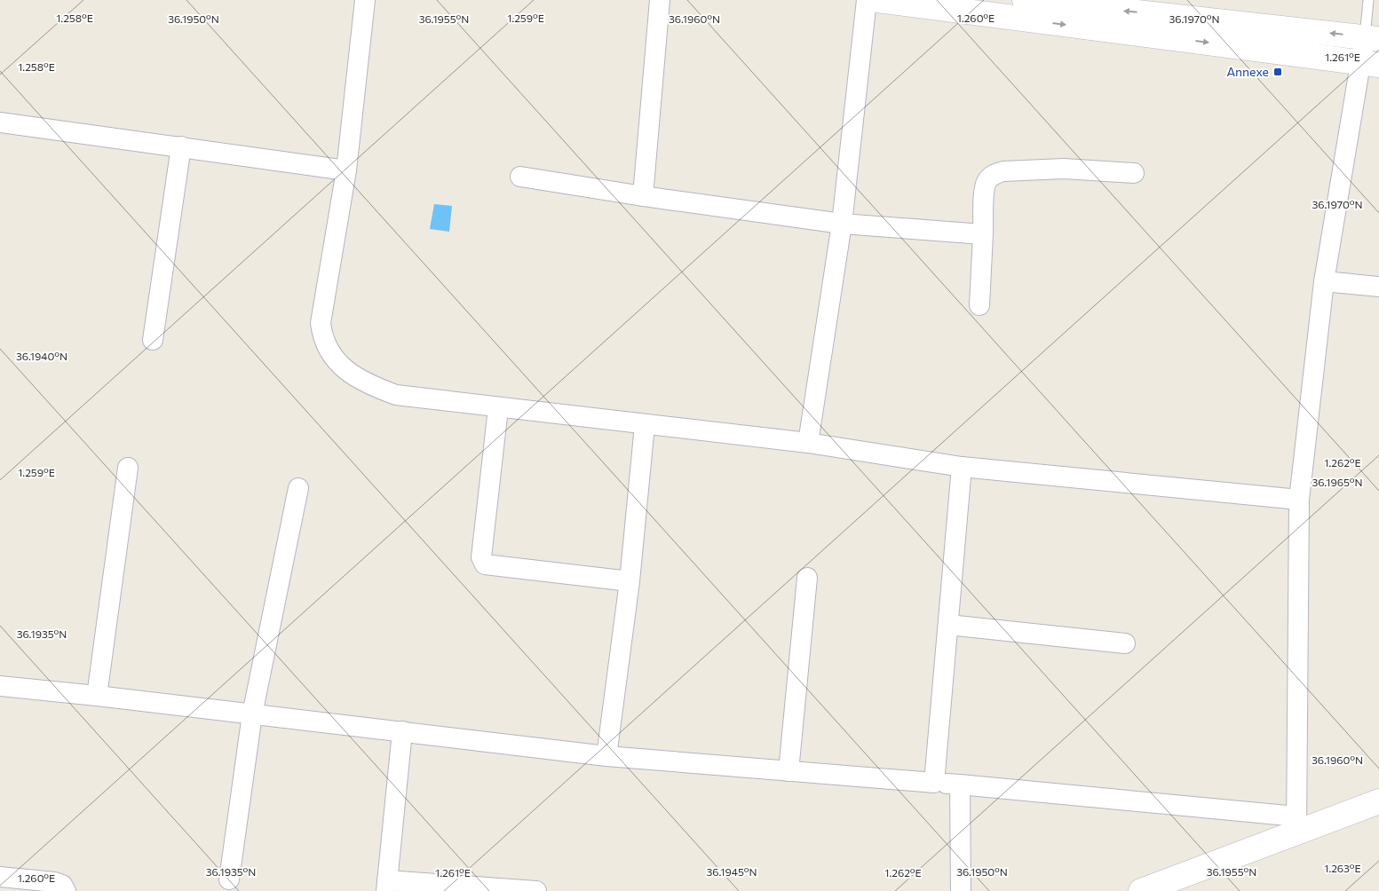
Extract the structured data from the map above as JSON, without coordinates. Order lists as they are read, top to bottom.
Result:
{
  "places": {
    "transit": ["Annexe"]
  },
  "coordinates": [
    "1.258°E",
    "1.259°E",
    "1.260°E",
    "36.1950°N",
    "36.1955°N",
    "36.1960°N",
    "36.1970°N",
    "1.261°E",
    "36.1940°N",
    "1.262°E",
    "36.1965°N",
    "36.1935°N",
    "1.263°E",
    "36.1945°N"
  ]
}
